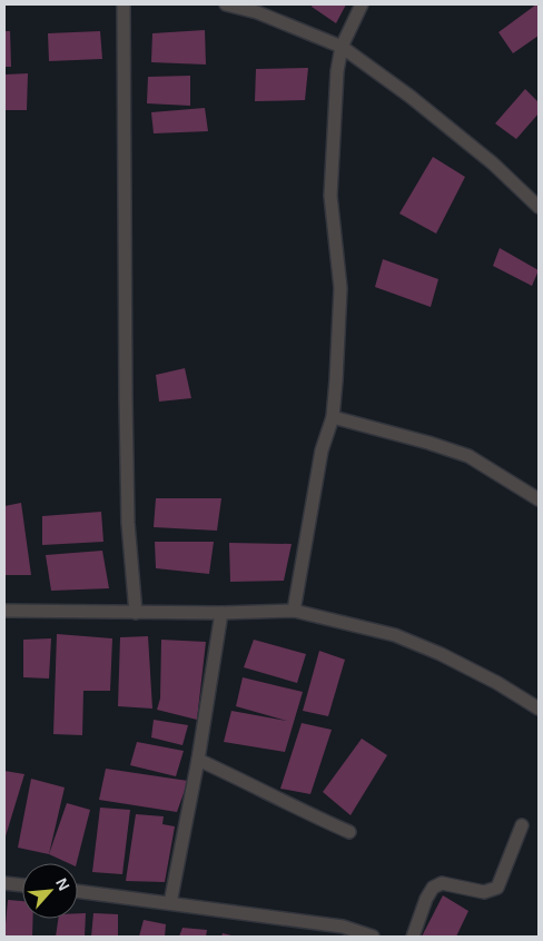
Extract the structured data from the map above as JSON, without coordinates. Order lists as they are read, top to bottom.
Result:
{
  "north": "top right"
}
